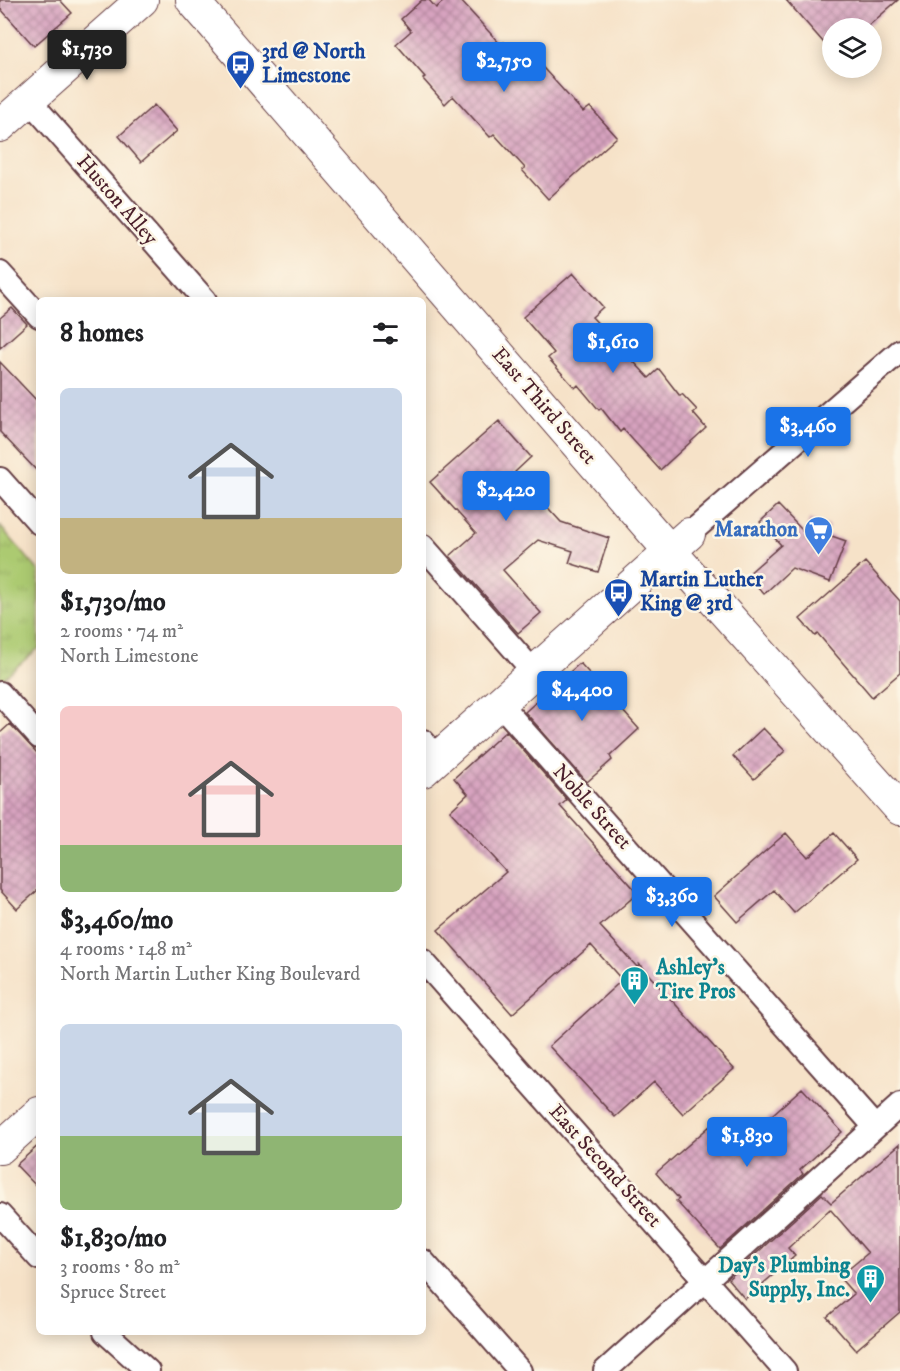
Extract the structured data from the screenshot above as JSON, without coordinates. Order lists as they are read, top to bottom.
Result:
{
  "streets": {
    "main road": ["East Third Street"],
    "street": ["Huston Alley", "Noble Street", "East Second Street"]
  },
  "places": {
    "bus stop": ["3rd @ North Limestone", "Martin Luther King @ 3rd"],
    "supermarket": ["Marathon"],
    "building": ["Ashley's Tire Pros", "Day's Plumbing Supply, Inc."]
  },
  "page": {
    "price": [
      "$1,730",
      "$2,750",
      "$1,610",
      "$3,460",
      "$2,420",
      "$4,400",
      "$3,360",
      "$1,830"
    ],
    "heading": "8 homes",
    "list": [
      {
        "name": "$1,730/mo",
        "note": "2 rooms · 74 m² · North Limestone"
      },
      {
        "name": "$3,460/mo",
        "note": "4 rooms · 148 m² · North Martin Luther King Boulevard"
      },
      {
        "name": "$1,830/mo",
        "note": "3 rooms · 80 m² · Spruce Street"
      }
    ]
  }
}
